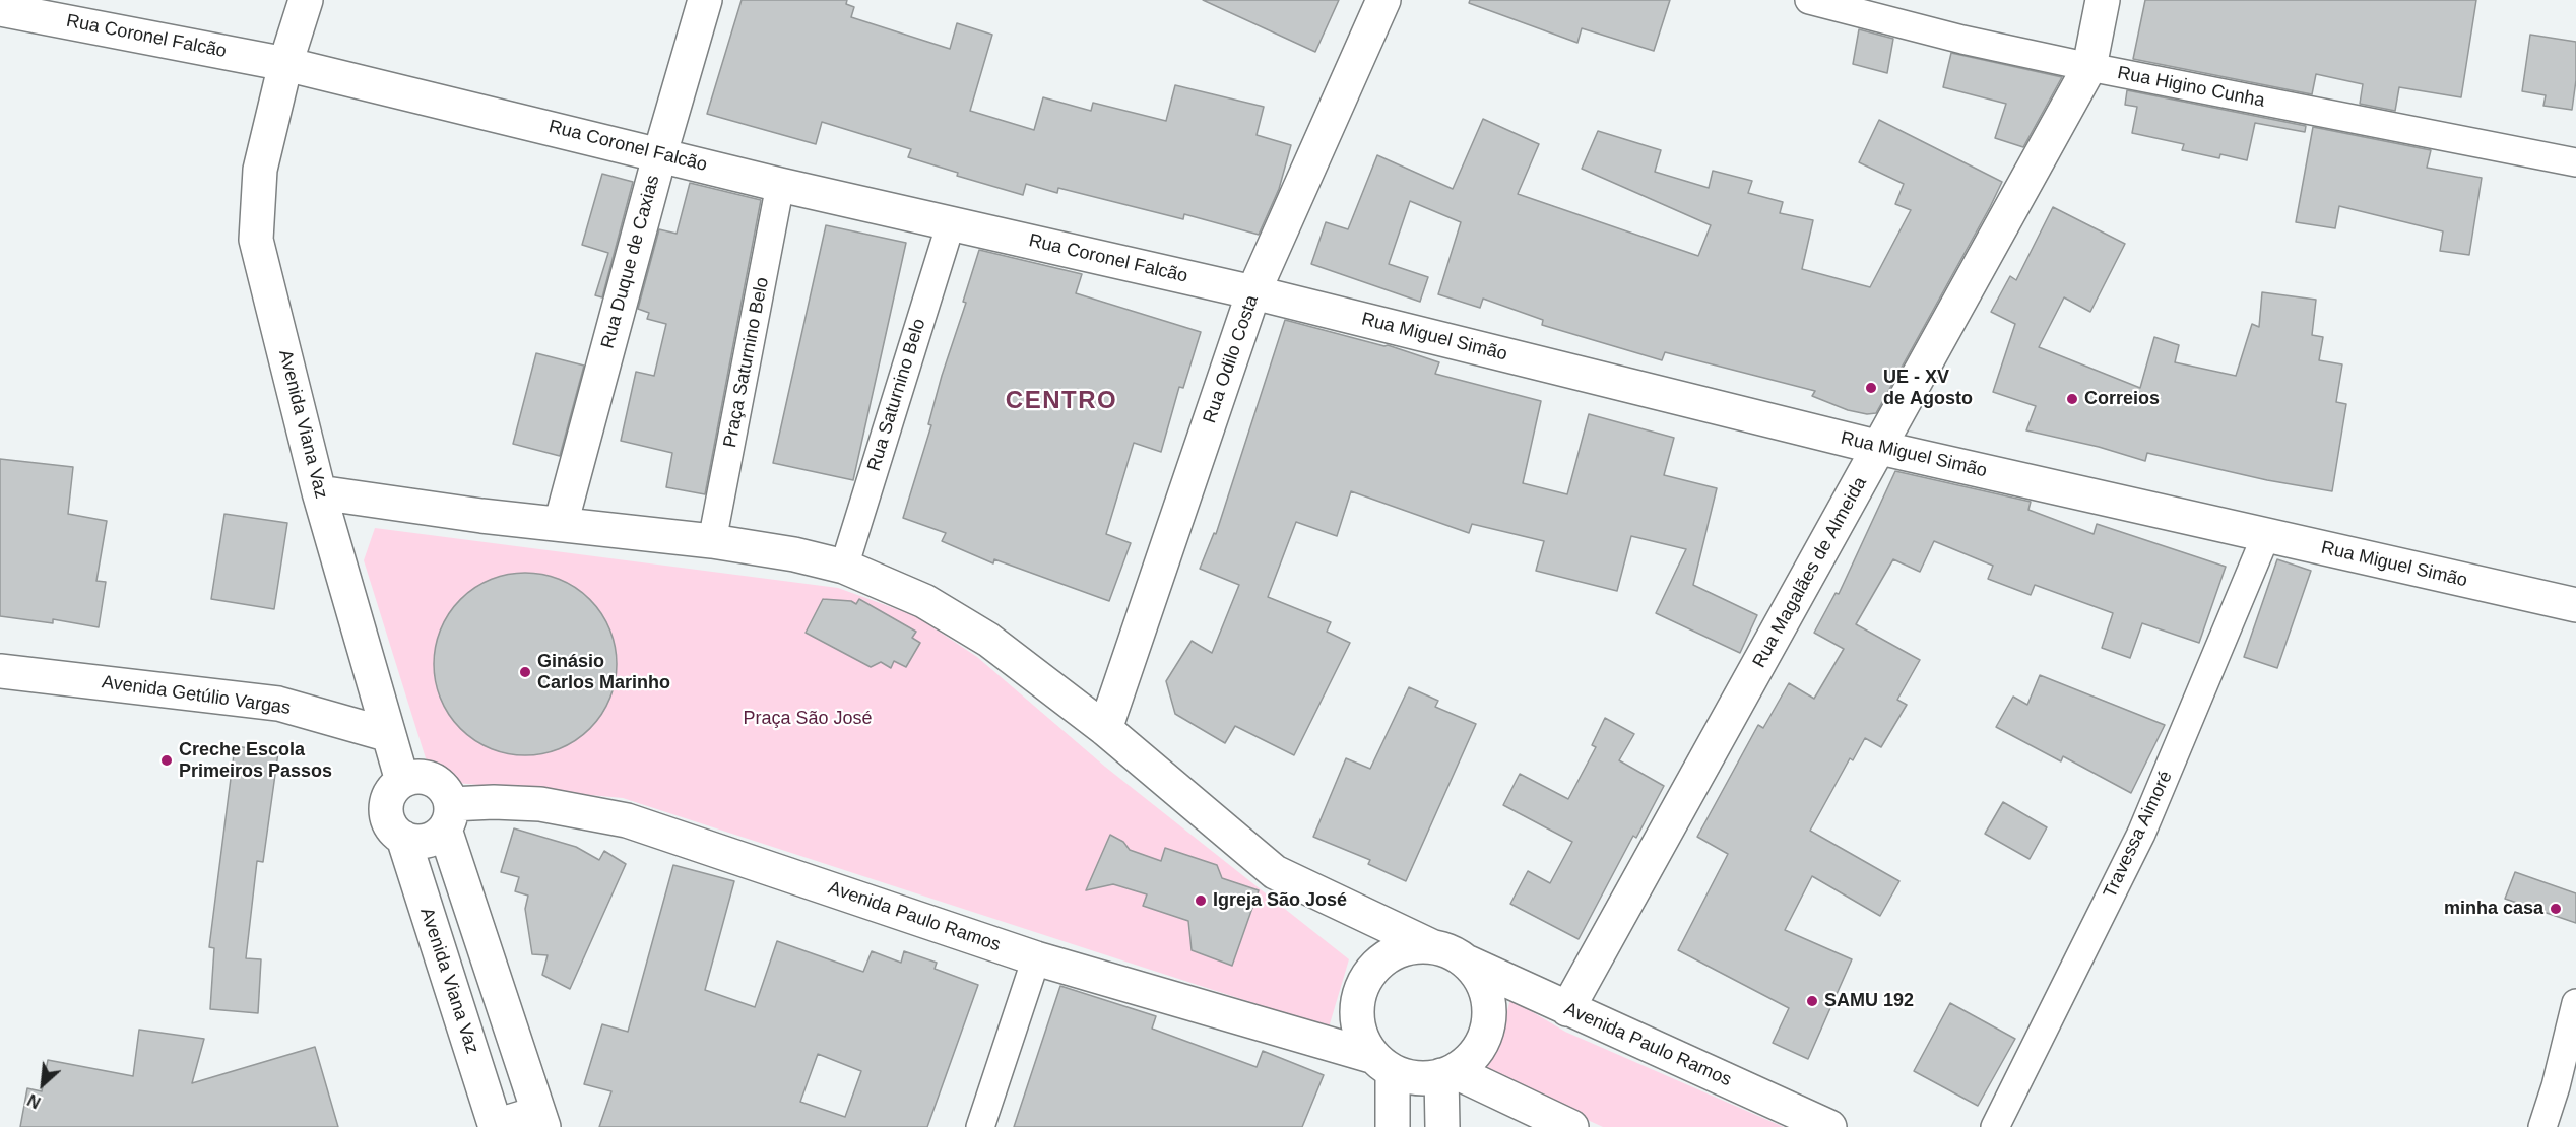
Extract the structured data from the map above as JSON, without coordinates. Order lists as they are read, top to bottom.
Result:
{
  "streets": {
    "street": [
      "Rua Coronel Falcão",
      "Rua Higino Cunha",
      "Rua Duque de Caxias",
      "Rua Miguel Simão",
      "Rua Odilo Costa",
      "Praça Saturnino Belo",
      "Rua Saturnino Belo",
      "Avenida Viana Vaz",
      "Rua Magalães de Almeida",
      "Avenida Getúlio Vargas",
      "Travessa Aimoré",
      "Avenida Paulo Ramos"
    ]
  },
  "crossings": [
    ["Rua Coronel Falcão", "Rua Duque de Caxias"],
    ["Rua Coronel Falcão", "Rua Miguel Simão"],
    ["Rua Coronel Falcão", "Rua Odilo Costa"],
    ["Rua Coronel Falcão", "Praça Saturnino Belo"],
    ["Rua Coronel Falcão", "Rua Saturnino Belo"],
    ["Rua Coronel Falcão", "Avenida Viana Vaz"],
    ["Rua Higino Cunha", "Rua Magalães de Almeida"],
    ["Rua Miguel Simão", "Rua Odilo Costa"],
    ["Rua Miguel Simão", "Rua Magalães de Almeida"],
    ["Rua Miguel Simão", "Travessa Aimoré"],
    ["Avenida Viana Vaz", "Avenida Getúlio Vargas"],
    ["Avenida Viana Vaz", "Avenida Paulo Ramos"],
    ["Rua Magalães de Almeida", "Avenida Paulo Ramos"]
  ],
  "districts": ["CENTRO"],
  "parks": ["Praça São José"],
  "places": [
    "UE - XV de Agosto",
    "Correios",
    "Ginásio Carlos Marinho",
    "Creche Escola Primeiros Passos",
    "Igreja São José",
    "minha casa",
    "SAMU 192"
  ],
  "north": "bottom left"
}
